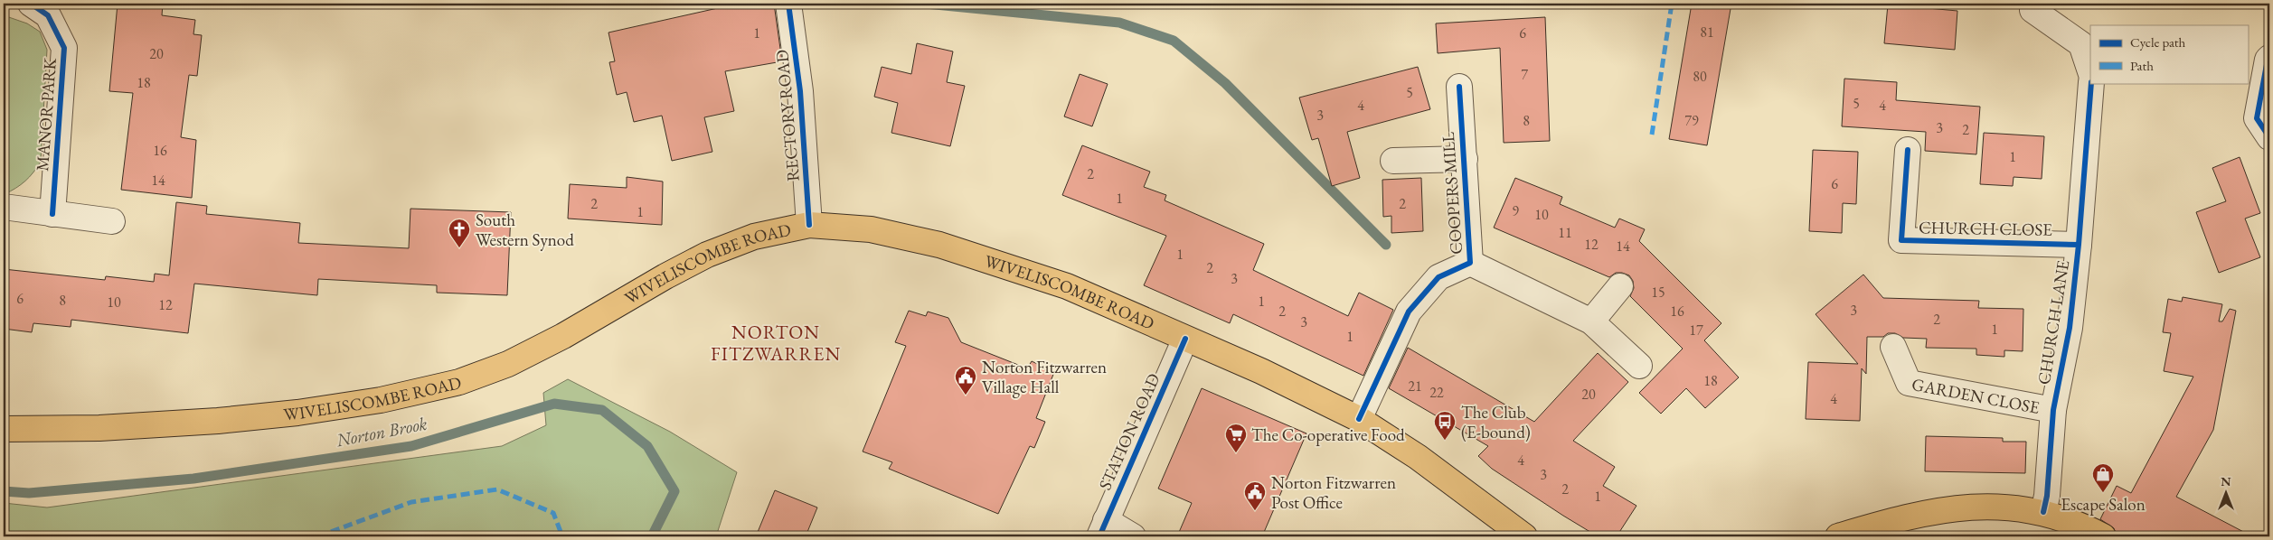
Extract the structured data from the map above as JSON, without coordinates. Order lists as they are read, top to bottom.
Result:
{
  "streets": {
    "main road": ["WIVELISCOMBE ROAD"],
    "street": [
      "MANOR PARK",
      "RECTORY ROAD",
      "COOPERS MILL",
      "CHURCH CLOSE",
      "CHURCH LANE",
      "GARDEN CLOSE",
      "STATION ROAD"
    ]
  },
  "crossings": [
    ["RECTORY ROAD", "WIVELISCOMBE ROAD"],
    ["COOPERS MILL", "WIVELISCOMBE ROAD"],
    ["CHURCH CLOSE", "CHURCH LANE"],
    ["WIVELISCOMBE ROAD", "STATION ROAD"],
    ["CHURCH LANE", "GARDEN CLOSE"]
  ],
  "districts": ["NORTON FITZWARREN"],
  "water": ["Norton Brook"],
  "places": {
    "church": ["South Western Synod"],
    "public building": ["Norton Fitzwarren Village Hall", "Norton Fitzwarren Post Office"],
    "bus stop": ["The Club (E-bound)"],
    "supermarket": ["The Co-operative Food"],
    "shop": ["Escape Salon"]
  },
  "house_numbers": [
    "81",
    "1",
    "6",
    "20",
    "7",
    "80",
    "18",
    "5",
    "5",
    "4",
    "4",
    "3",
    "8",
    "79",
    "3",
    "2",
    "16",
    "1",
    "2",
    "14",
    "6",
    "1",
    "2",
    "2",
    "9",
    "1",
    "10",
    "11",
    "12",
    "14",
    "1",
    "2",
    "3",
    "15",
    "6",
    "8",
    "1",
    "10",
    "12",
    "3",
    "2",
    "16",
    "2",
    "3",
    "1",
    "17",
    "1",
    "18",
    "21",
    "22",
    "20",
    "4",
    "4",
    "3",
    "2",
    "1"
  ],
  "legend": ["Cycle path", "Path"],
  "north": "top"
}
